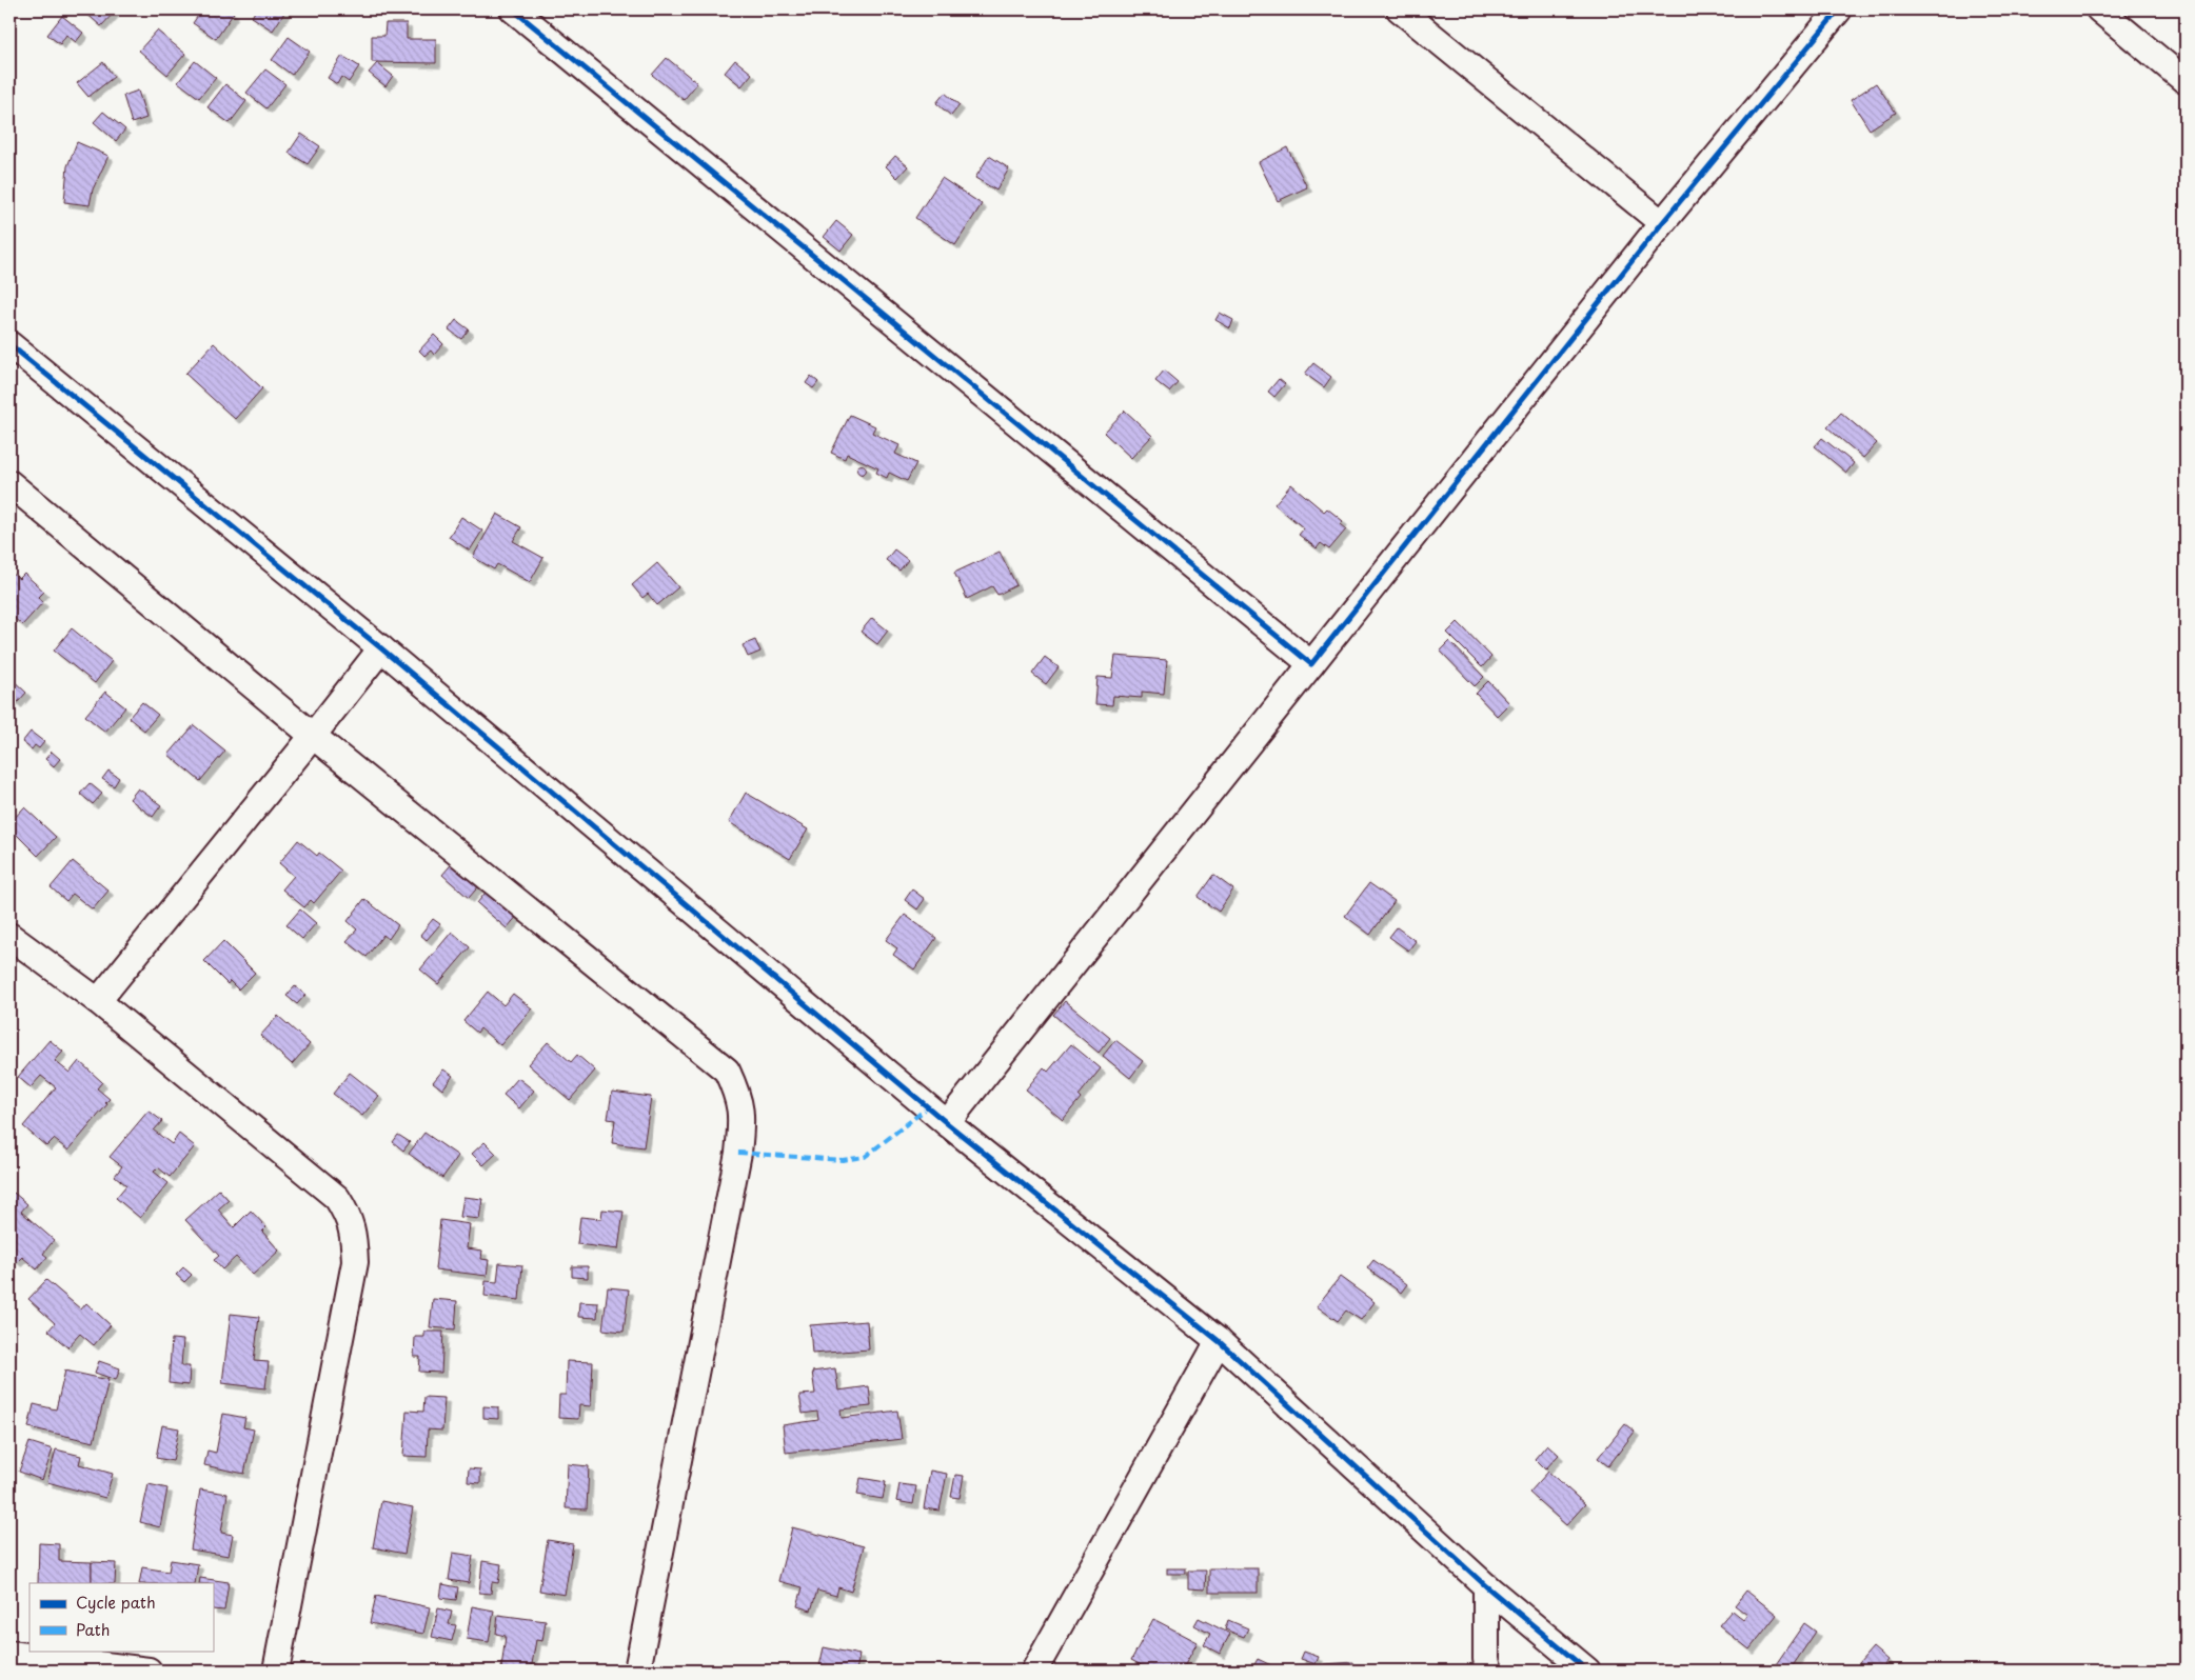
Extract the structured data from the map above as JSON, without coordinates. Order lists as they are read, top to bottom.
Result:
{
  "legend": ["Cycle path", "Path"]
}
